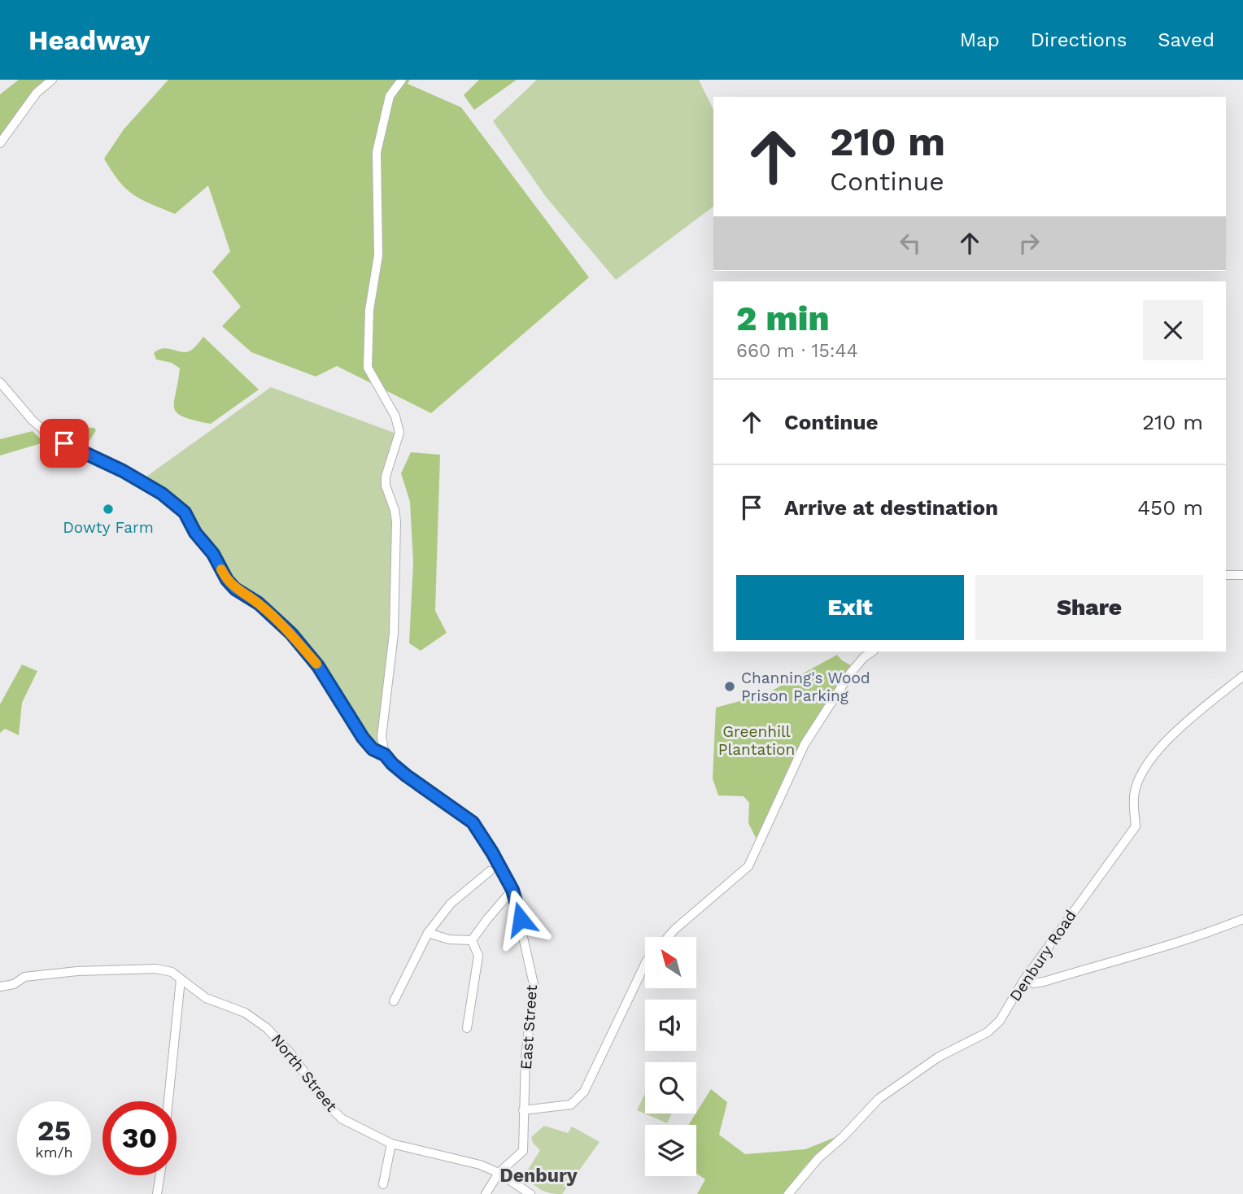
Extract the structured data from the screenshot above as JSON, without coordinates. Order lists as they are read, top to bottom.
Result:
{
  "streets": {
    "street": ["Denbury Road", "East Street", "North Street"]
  },
  "crossings": [
    ["East Street", "North Street"]
  ],
  "districts": ["Denbury"],
  "parks": ["Greenhill Plantation"],
  "places": ["Dowty Farm", "Channing's Wood Prison Parking"],
  "north": "top left",
  "page": {
    "header": "Headway",
    "nav": ["Map", "Directions", "Saved"],
    "turn": ["210 m", "Continue"],
    "heading": ["2 min", "660 m · 15:44"],
    "list": [
      {
        "name": "Continue",
        "value": "210 m"
      },
      {
        "name": "Arrive at destination",
        "value": "450 m"
      }
    ],
    "buttons": ["Exit", "Share"],
    "speed": "25 km/h",
    "limit": "30"
  }
}
